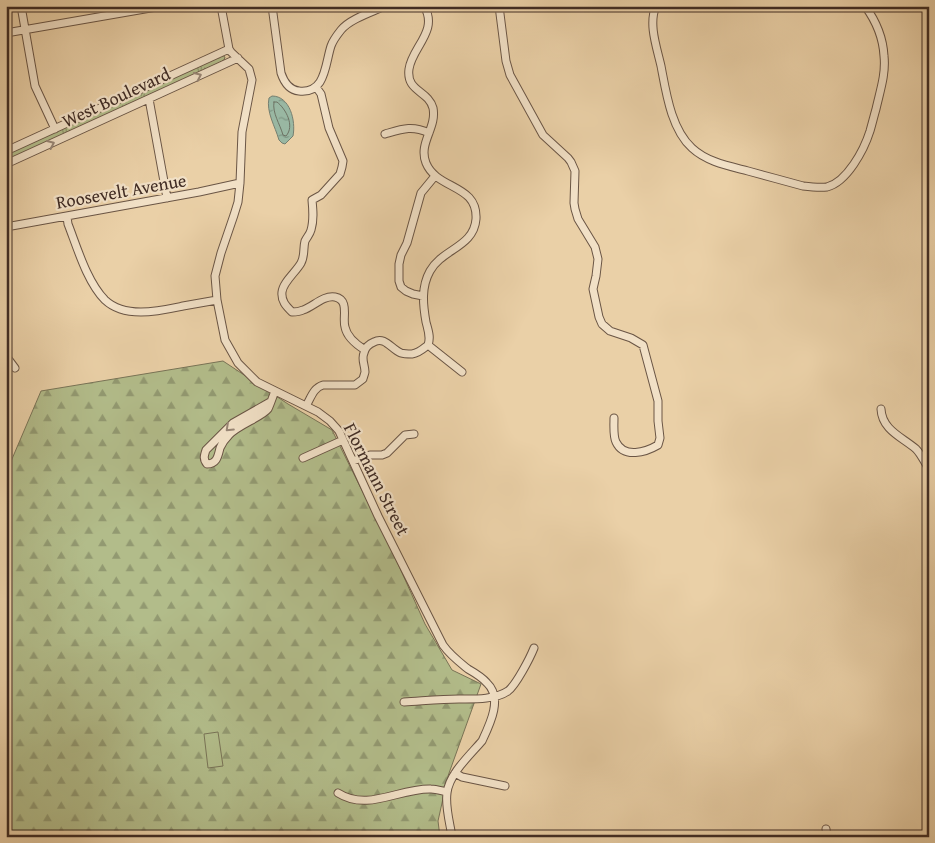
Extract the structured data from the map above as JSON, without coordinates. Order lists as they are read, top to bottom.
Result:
{
  "streets": {
    "street": ["West Boulevard", "Roosevelt Avenue", "Flormann Street"]
  },
  "crossings": [
    ["West Boulevard", "Flormann Street"],
    ["Roosevelt Avenue", "Flormann Street"]
  ]
}
